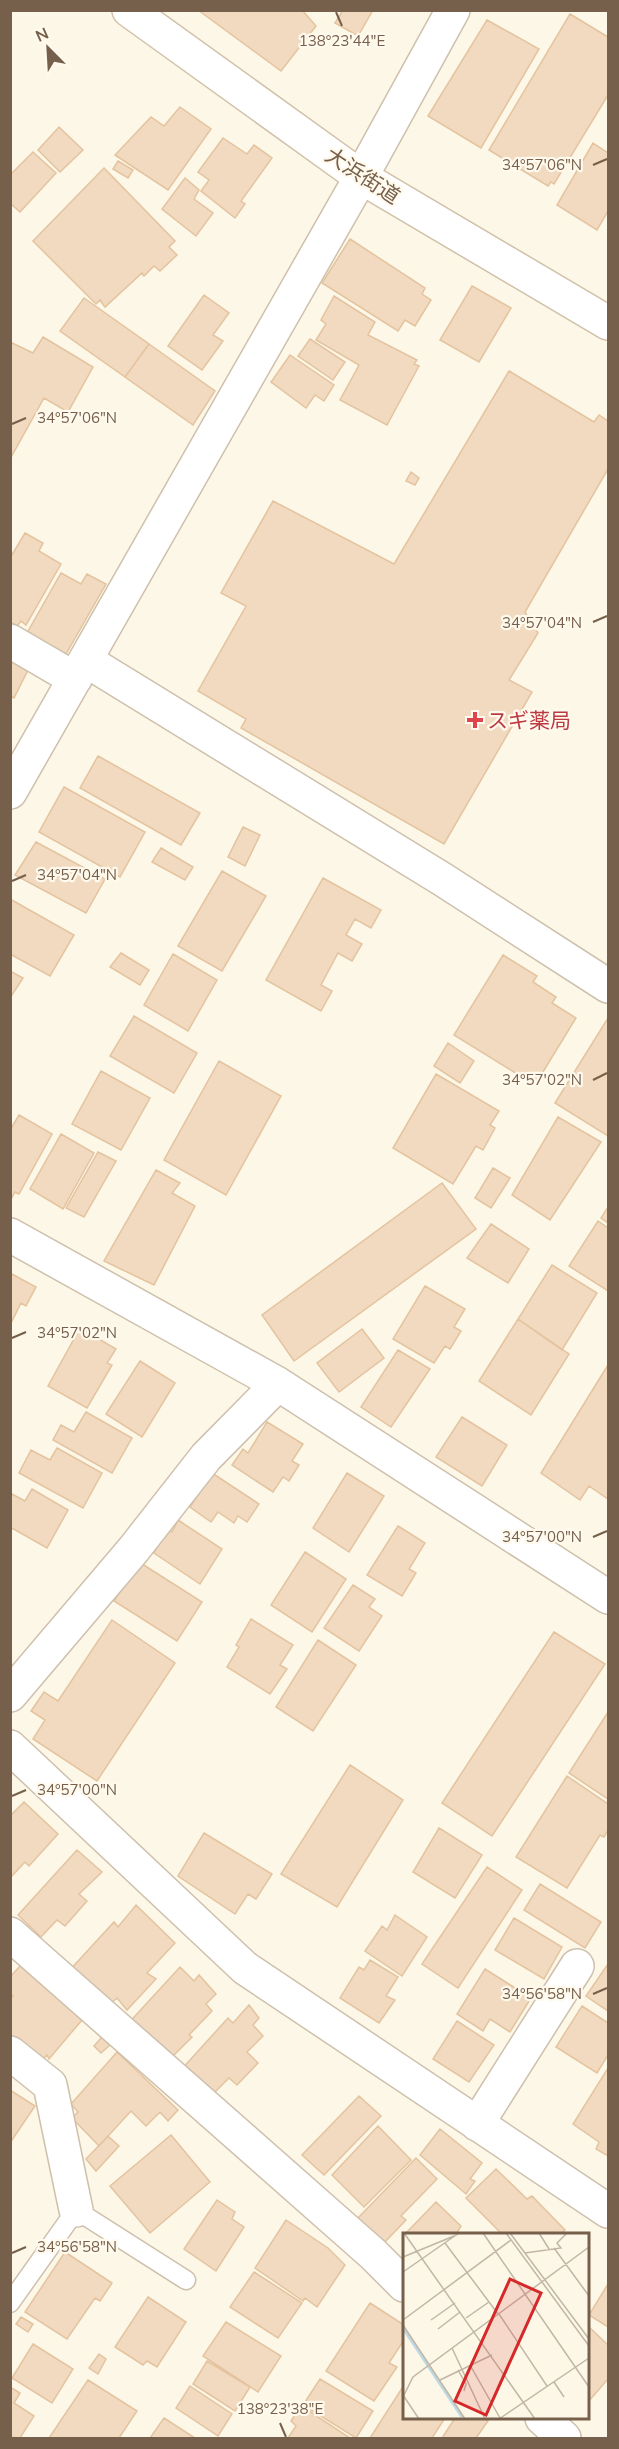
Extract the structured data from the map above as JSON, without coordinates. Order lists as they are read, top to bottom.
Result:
{
  "streets": {
    "street": ["大浜街道"]
  },
  "places": {
    "health": ["スギ薬局"]
  },
  "north": "top left",
  "coordinates": [
    "138°23'44\"E",
    "34°57'06\"N",
    "34°57'04\"N",
    "34°57'02\"N",
    "34°57'00\"N",
    "34°56'58\"N",
    "138°23'38\"E"
  ]
}
